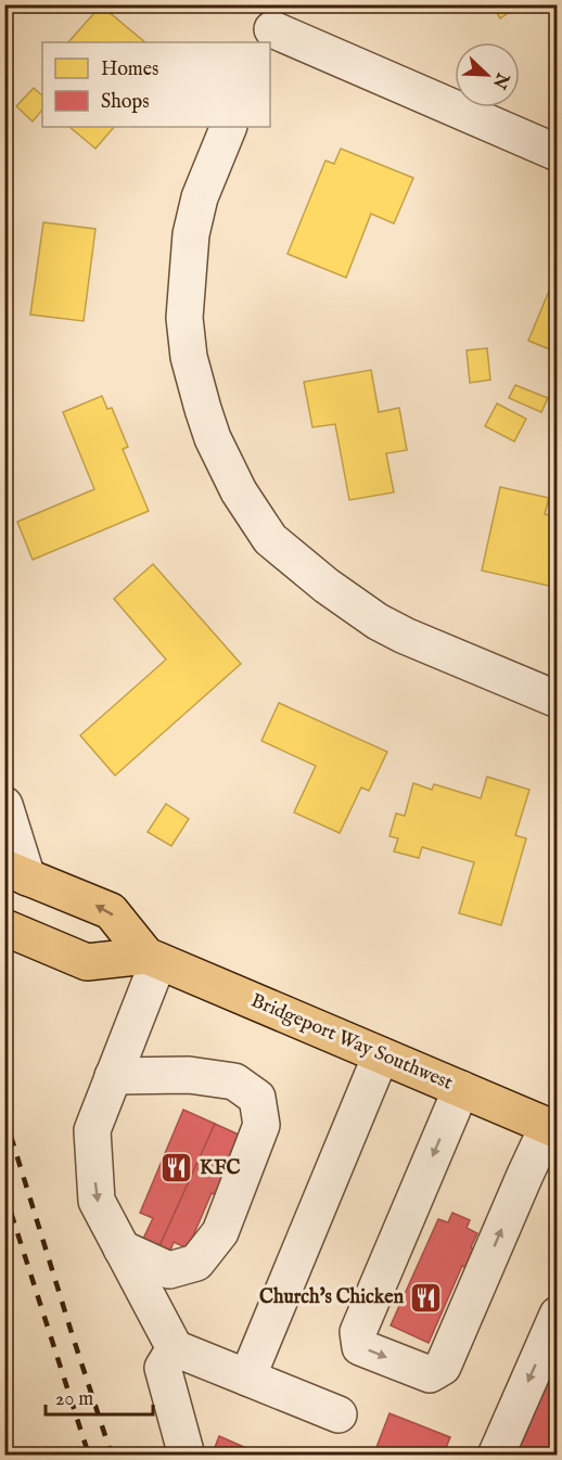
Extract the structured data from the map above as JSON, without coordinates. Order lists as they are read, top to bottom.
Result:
{
  "streets": {
    "main road": ["Bridgeport Way Southwest"]
  },
  "places": {
    "restaurant": ["KFC", "Church's Chicken"]
  },
  "legend": ["Homes", "Shops"],
  "scale_bar": "20 m",
  "north": "bottom right"
}
